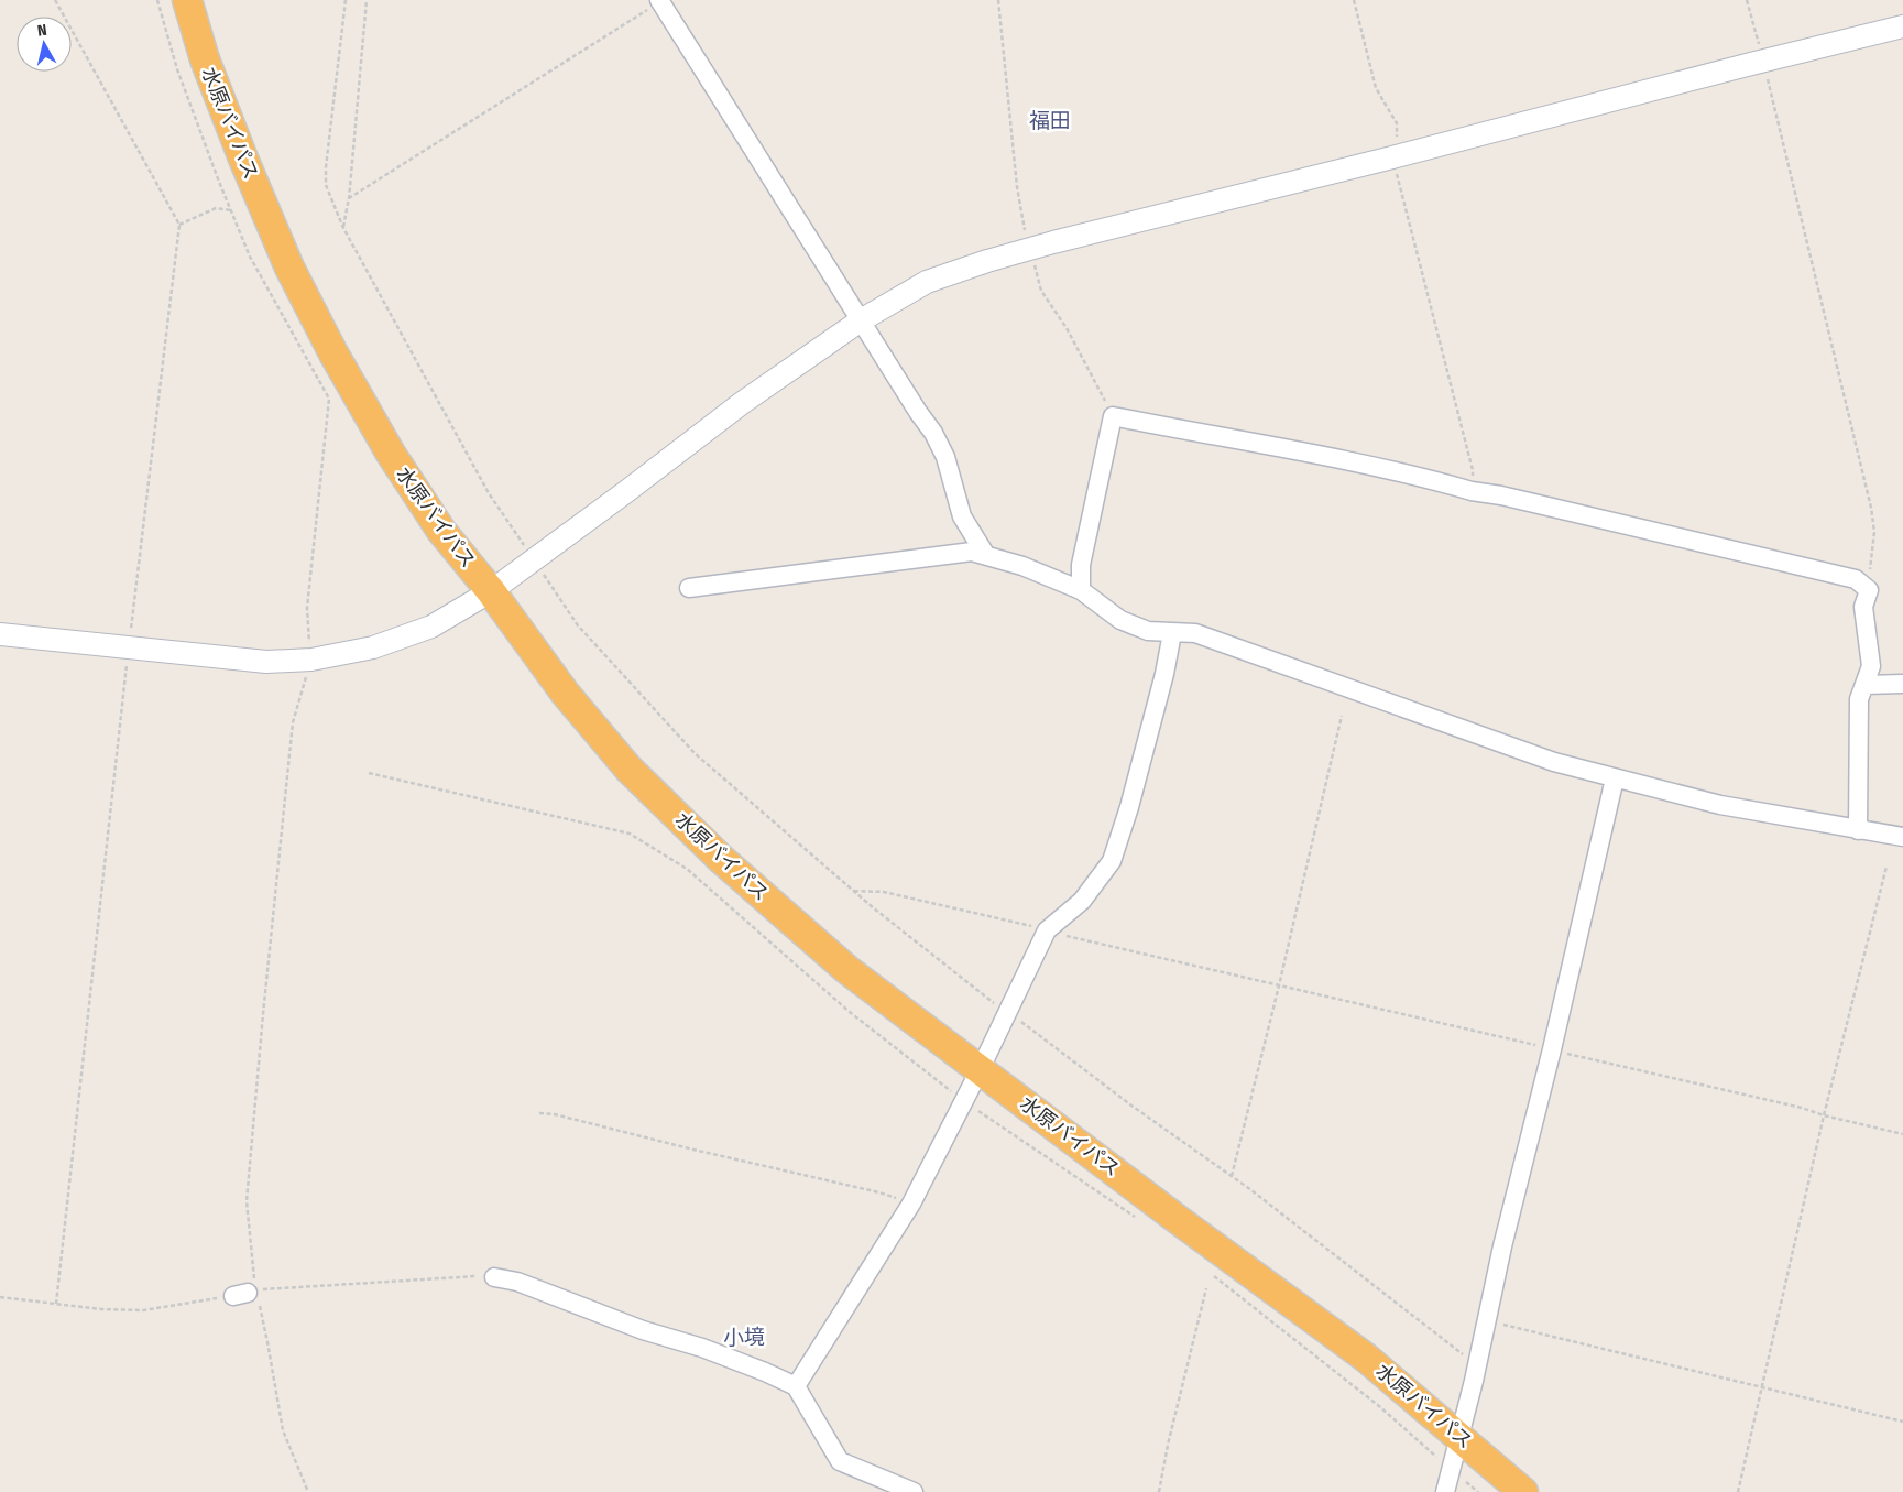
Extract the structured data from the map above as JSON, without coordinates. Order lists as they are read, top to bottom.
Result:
{
  "streets": {
    "highway": ["水原バイパス"]
  },
  "districts": ["福田", "小境"],
  "north": "top"
}
